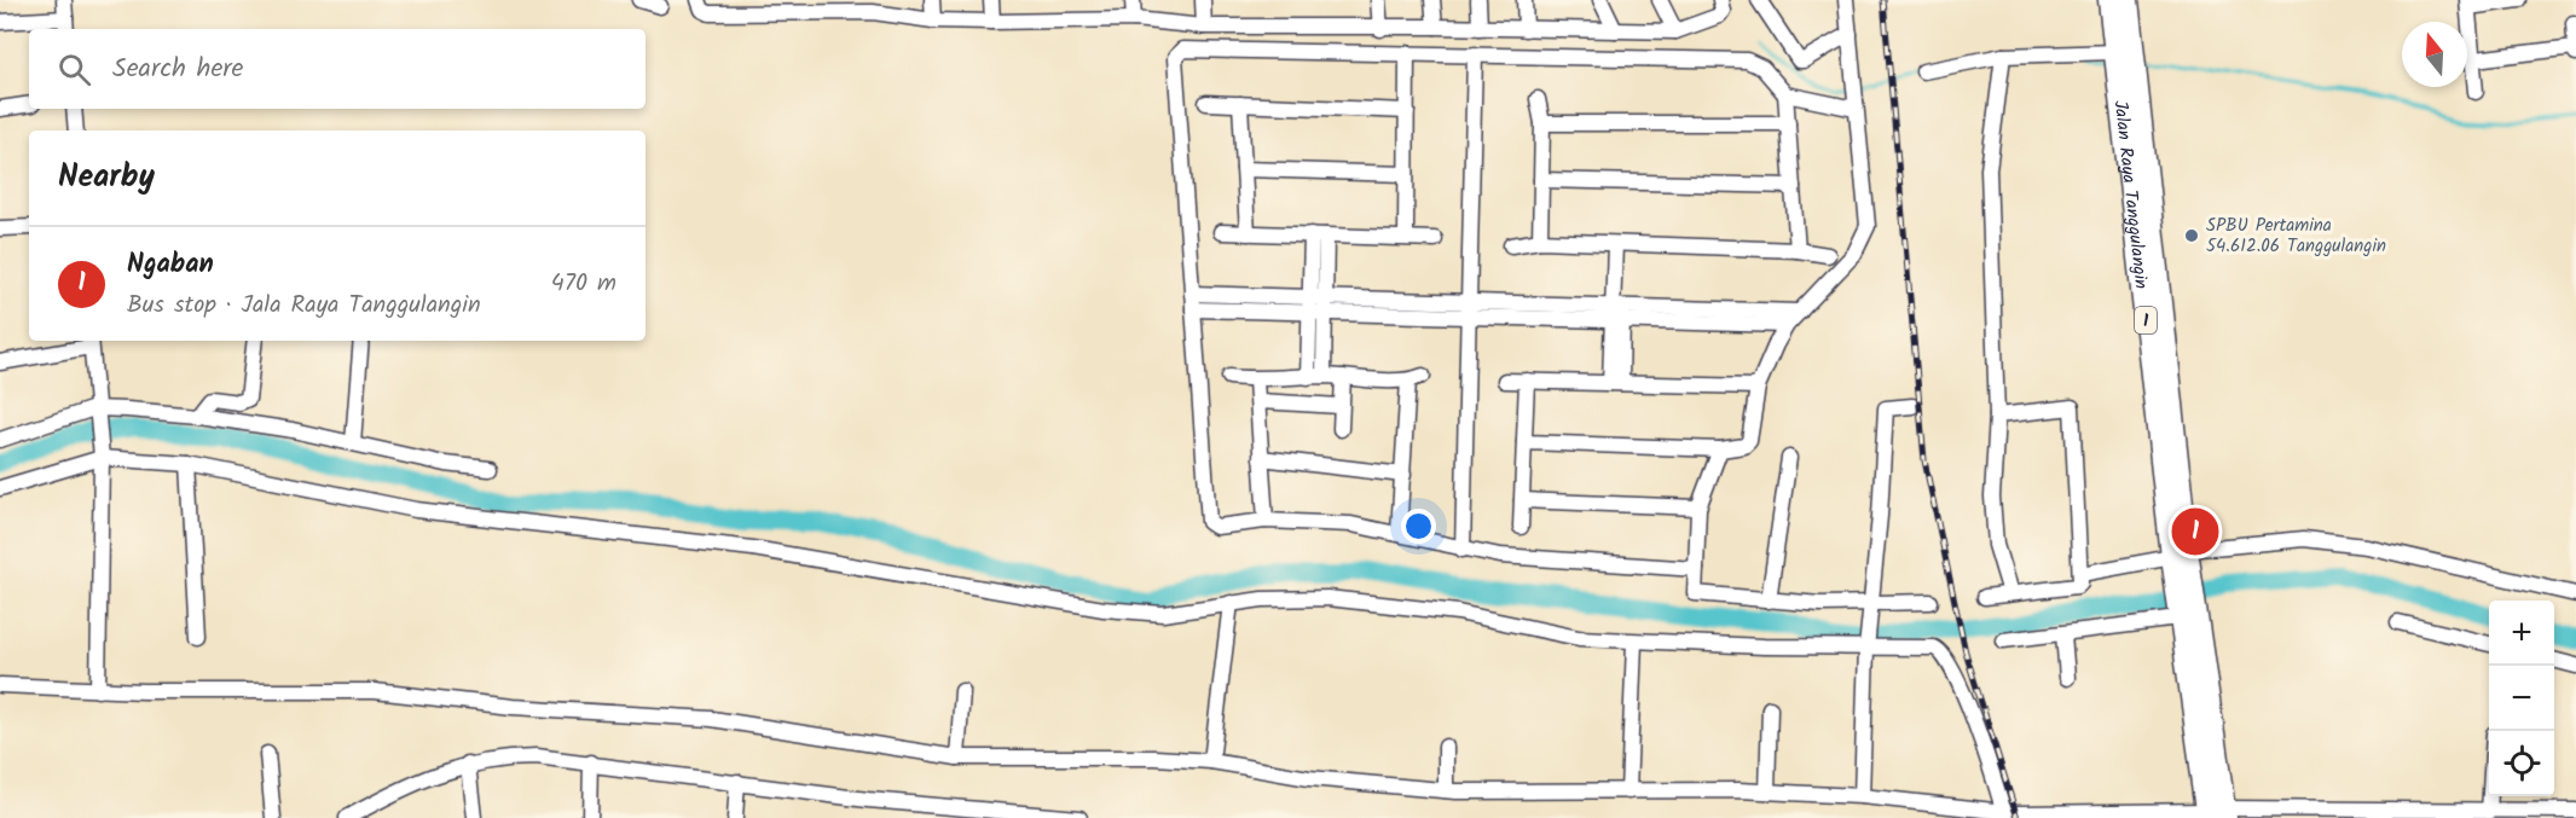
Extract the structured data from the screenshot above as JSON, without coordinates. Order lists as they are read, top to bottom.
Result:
{
  "streets": {
    "highway": ["Jalan Raya Tanggulangin", "1"]
  },
  "crossings": [
    ["Jalan Raya Tanggulangin", "1"]
  ],
  "places": ["SPBU Pertamina 54.612.06 Tanggulangin"],
  "north": "top",
  "page": {
    "search": "Search here",
    "heading": "Nearby",
    "list": [
      {
        "mark": "1",
        "name": "Ngaban",
        "note": "Bus stop · Jala Raya Tanggulangin",
        "value": "470 m"
      }
    ],
    "pins": "1",
    "map_buttons": ["+", "−"]
  }
}
